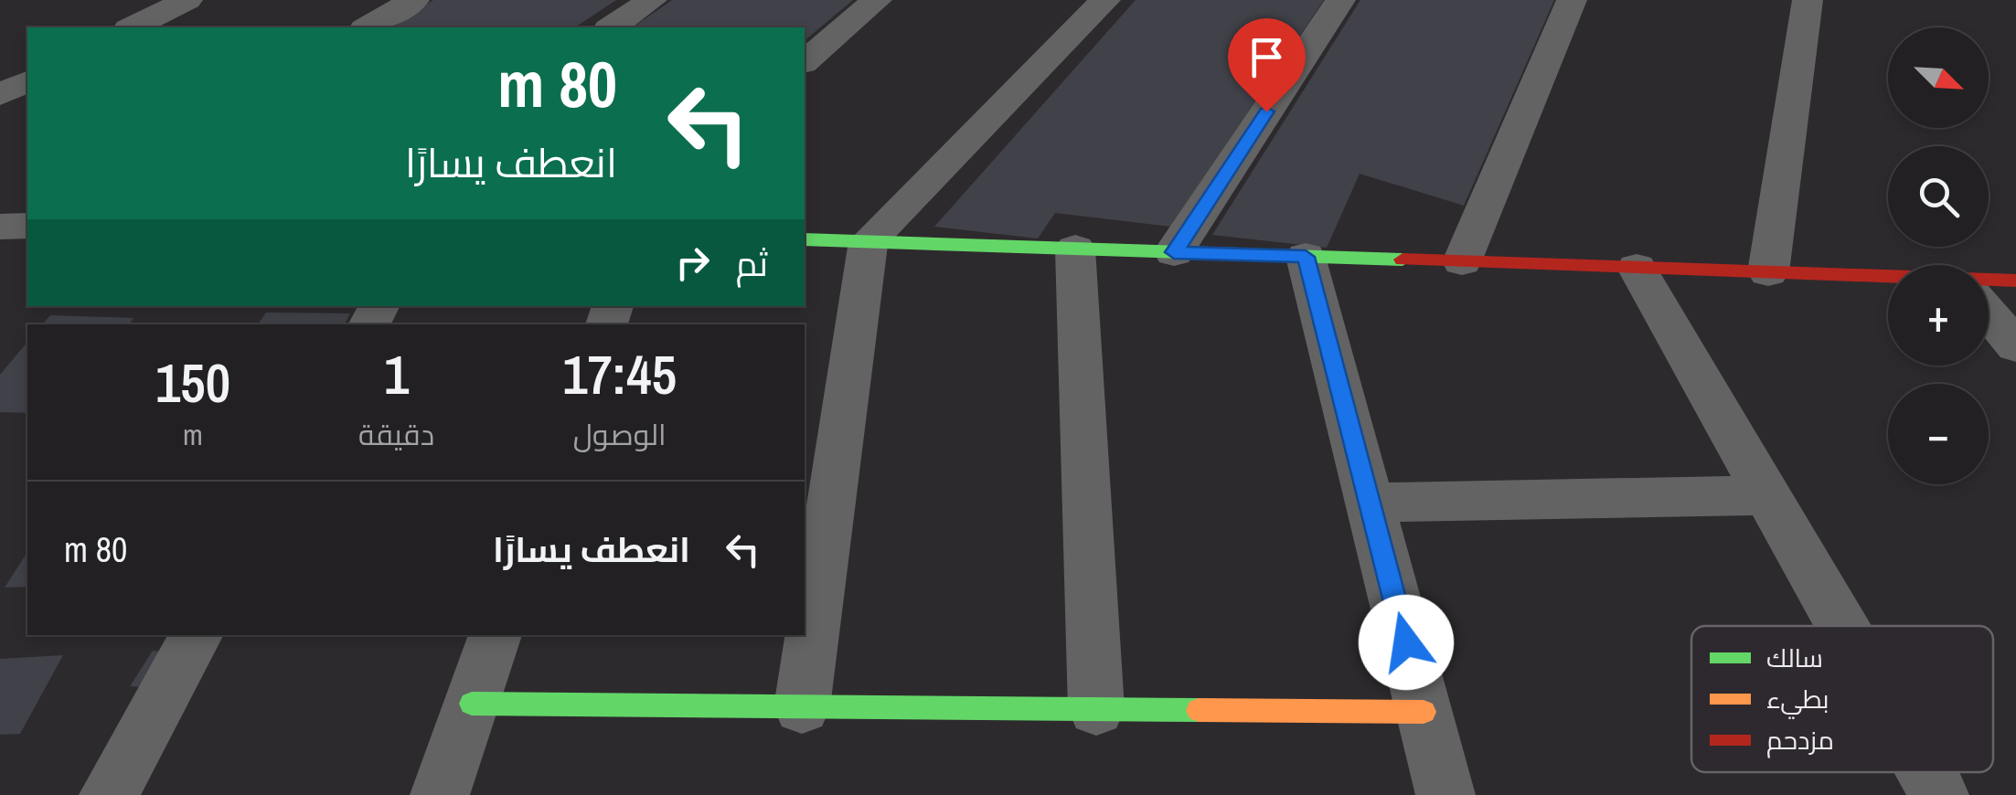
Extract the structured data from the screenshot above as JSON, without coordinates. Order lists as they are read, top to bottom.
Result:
{
  "legend": ["سالك", "بطيء", "مزدحم"],
  "north": "bottom right",
  "page": {
    "map_buttons": ["+", "−"],
    "turn": ["80 m", "انعطف يسارًا"],
    "then": "ثم",
    "eta": [
      "17:45",
      "الوصول",
      "1",
      "دقيقة",
      "150",
      "m"
    ],
    "list": [
      {
        "name": "انعطف يسارًا",
        "value": "80 m"
      }
    ]
  }
}
